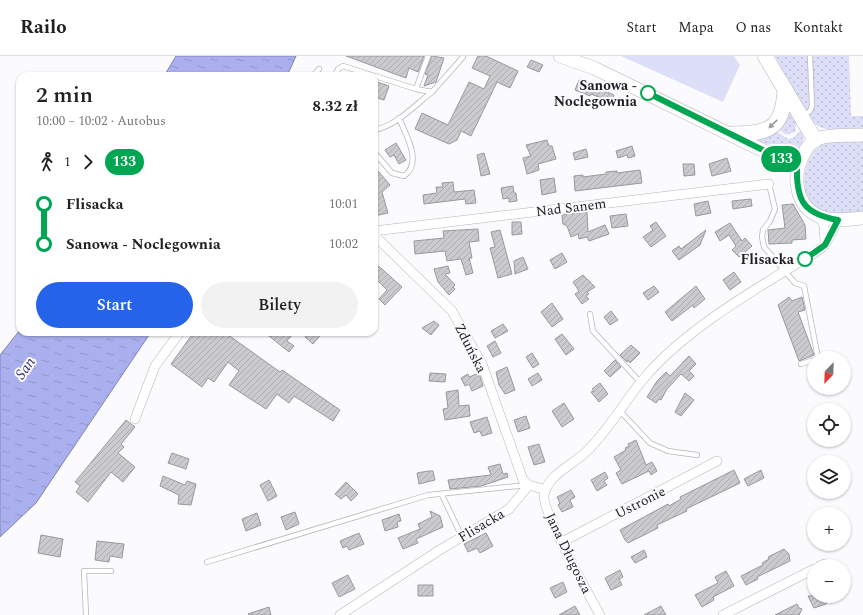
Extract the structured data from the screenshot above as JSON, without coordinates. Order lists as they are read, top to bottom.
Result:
{
  "streets": {
    "street": [
      "Nad Sanem",
      "Zduńska",
      "Ustronie",
      "Flisacka",
      "Jana Długosza"
    ]
  },
  "crossings": [
    ["Zduńska", "Flisacka"],
    ["Ustronie", "Jana Długosza"]
  ],
  "water": ["San"],
  "places": ["Sanowa - Noclegownia", "Flisacka"],
  "lines": ["bus line 133"],
  "north": "bottom left",
  "page": {
    "header": "Railo",
    "nav": [
      "Start",
      "Mapa",
      "O nas",
      "Kontakt"
    ],
    "on_map": "133",
    "heading": ["2 min", "10:00 – 10:02 · Autobus", "8.32 zł"],
    "legs": ["1", "133"],
    "list": [
      {
        "name": "Flisacka",
        "value": "10:01"
      },
      {
        "name": "Sanowa - Noclegownia",
        "value": "10:02"
      }
    ],
    "buttons": ["Start", "Bilety"],
    "map_buttons": ["+", "−"]
  }
}
